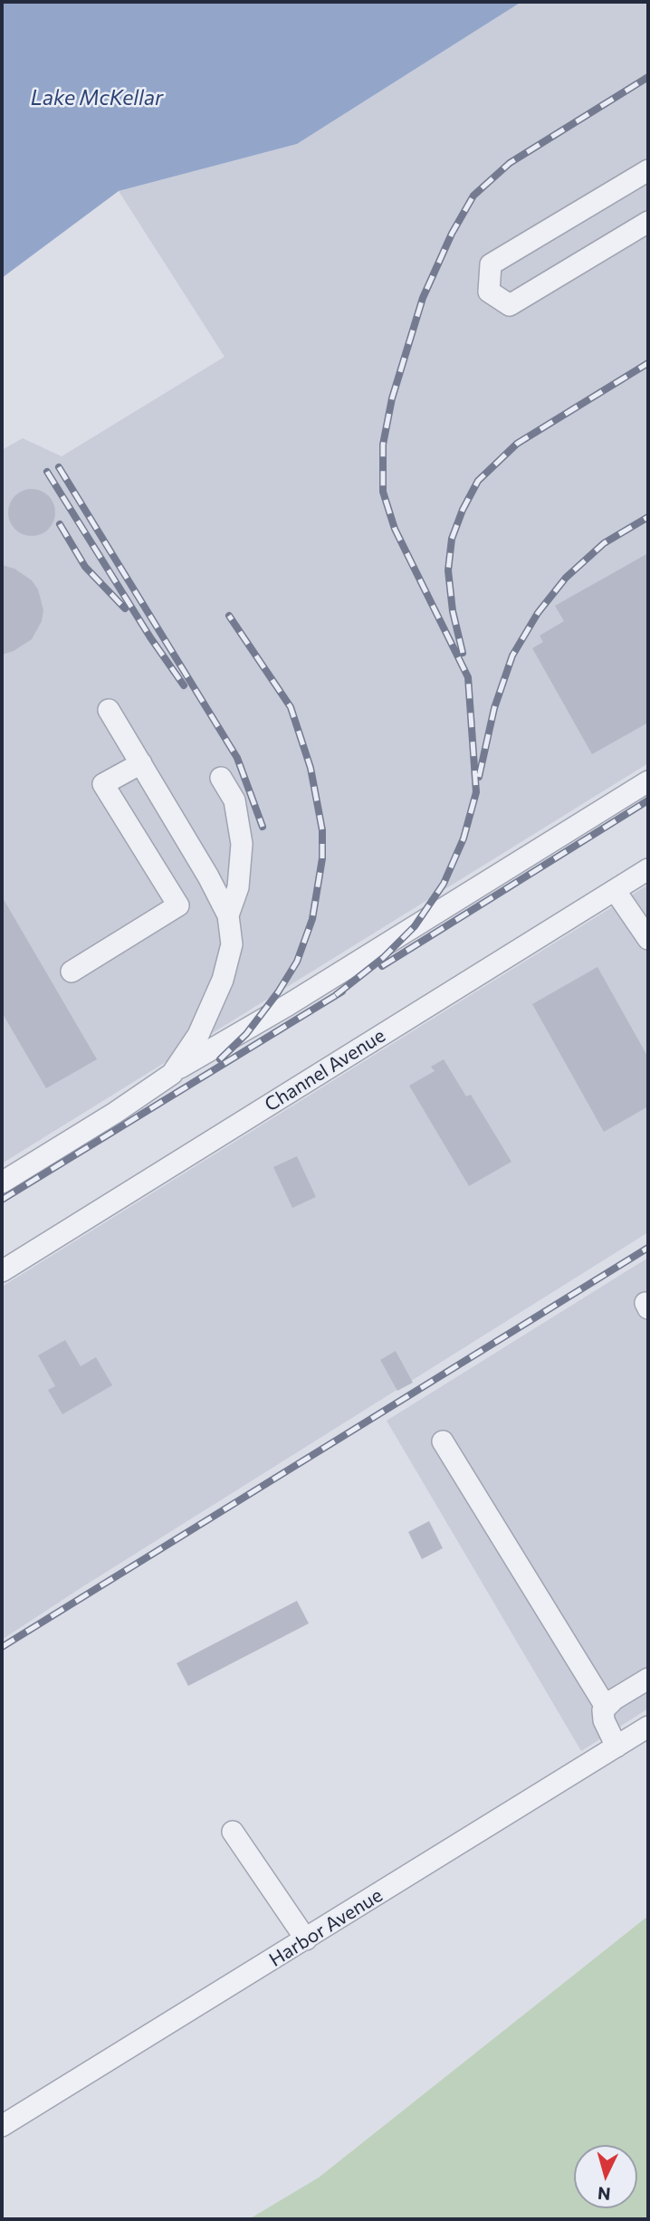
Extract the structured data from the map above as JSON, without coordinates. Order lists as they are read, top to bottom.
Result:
{
  "streets": {
    "street": ["Channel Avenue", "Harbor Avenue"]
  },
  "water": ["Lake McKellar"],
  "north": "bottom"
}
